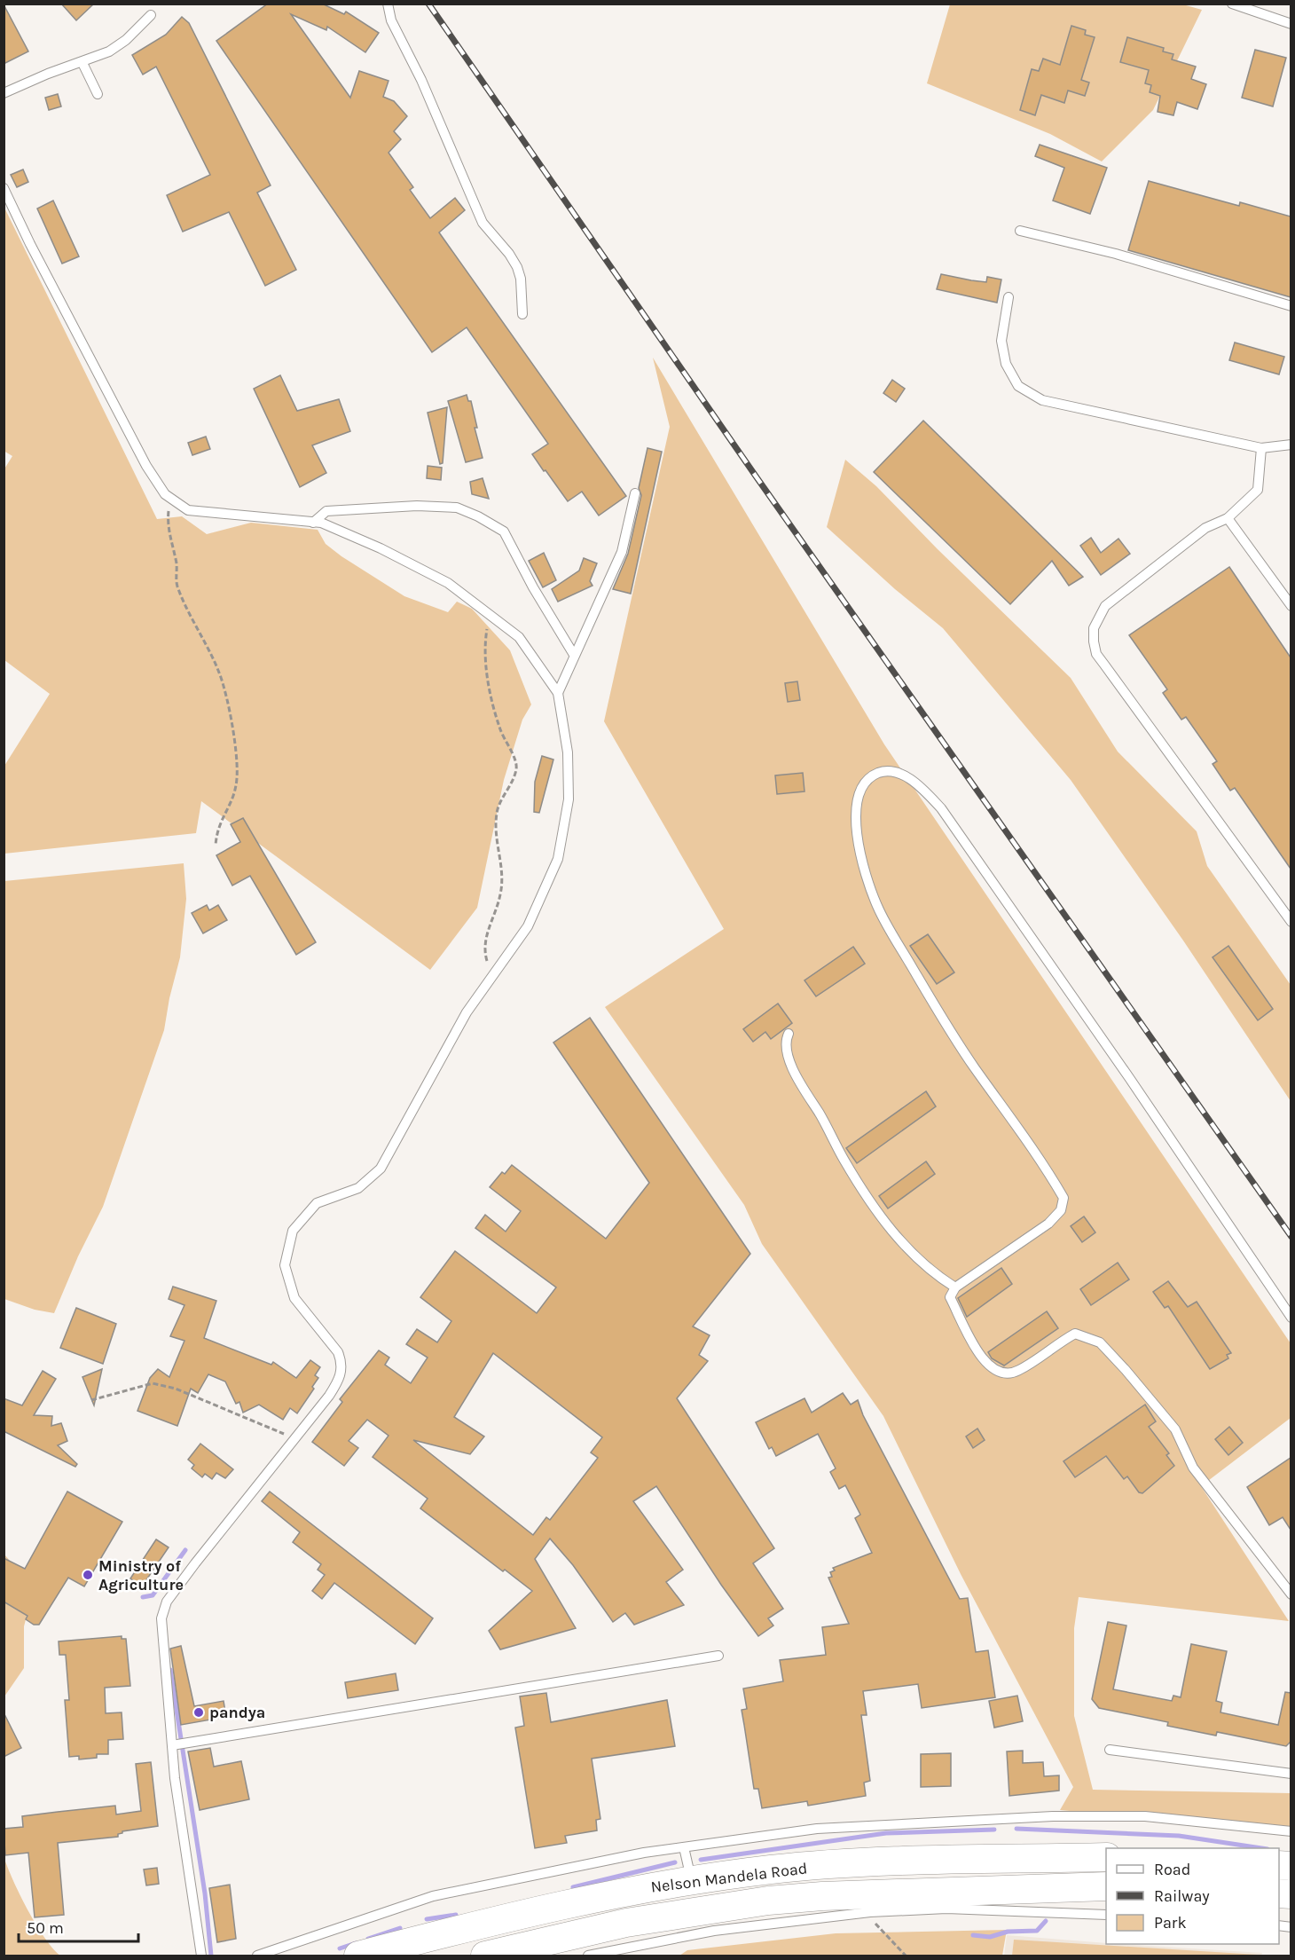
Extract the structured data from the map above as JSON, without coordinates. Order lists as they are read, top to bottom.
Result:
{
  "streets": {
    "main road": ["Nelson Mandela Road"]
  },
  "places": ["Ministry of Agriculture", "pandya"],
  "legend": ["Road", "Railway", "Park"],
  "scale_bar": "50 m"
}
